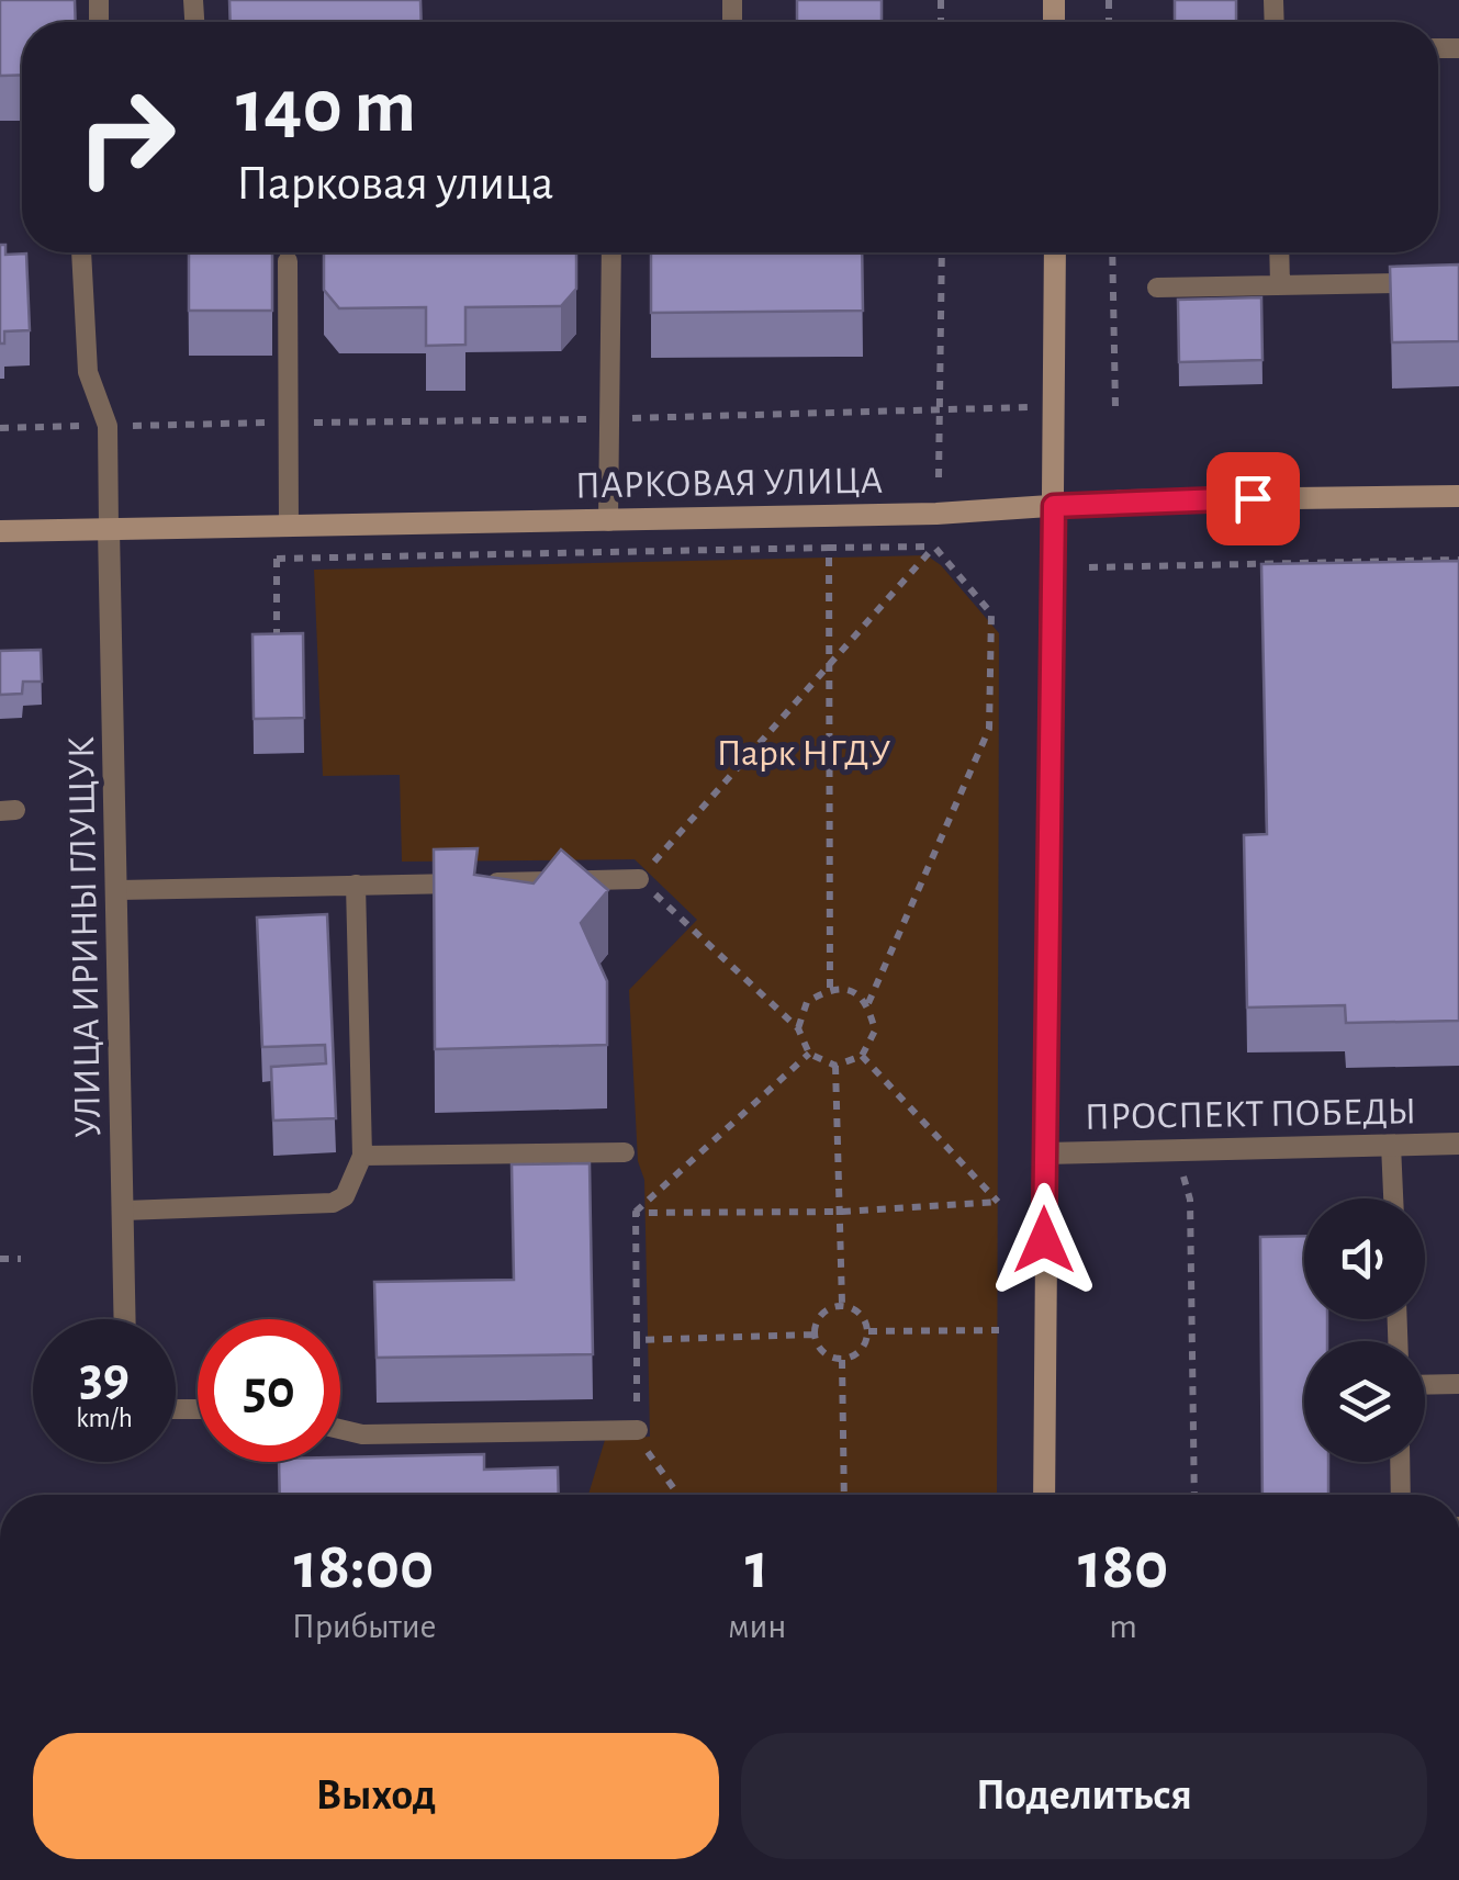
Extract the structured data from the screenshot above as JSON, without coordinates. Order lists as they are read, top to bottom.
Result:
{
  "streets": {
    "street": ["ПАРКОВАЯ УЛИЦА", "УЛИЦА ИРИНЫ ГЛУЩУК", "ПРОСПЕКТ ПОБЕДЫ"]
  },
  "crossings": [
    ["ПАРКОВАЯ УЛИЦА", "УЛИЦА ИРИНЫ ГЛУЩУК"]
  ],
  "parks": ["Парк НГДУ"],
  "page": {
    "turn": ["140 m", "Парковая улица"],
    "speed": "39 km/h",
    "limit": "50",
    "eta": [
      "18:00",
      "Прибытие",
      "1",
      "мин",
      "180",
      "m"
    ],
    "buttons": ["Выход", "Поделиться"]
  }
}
